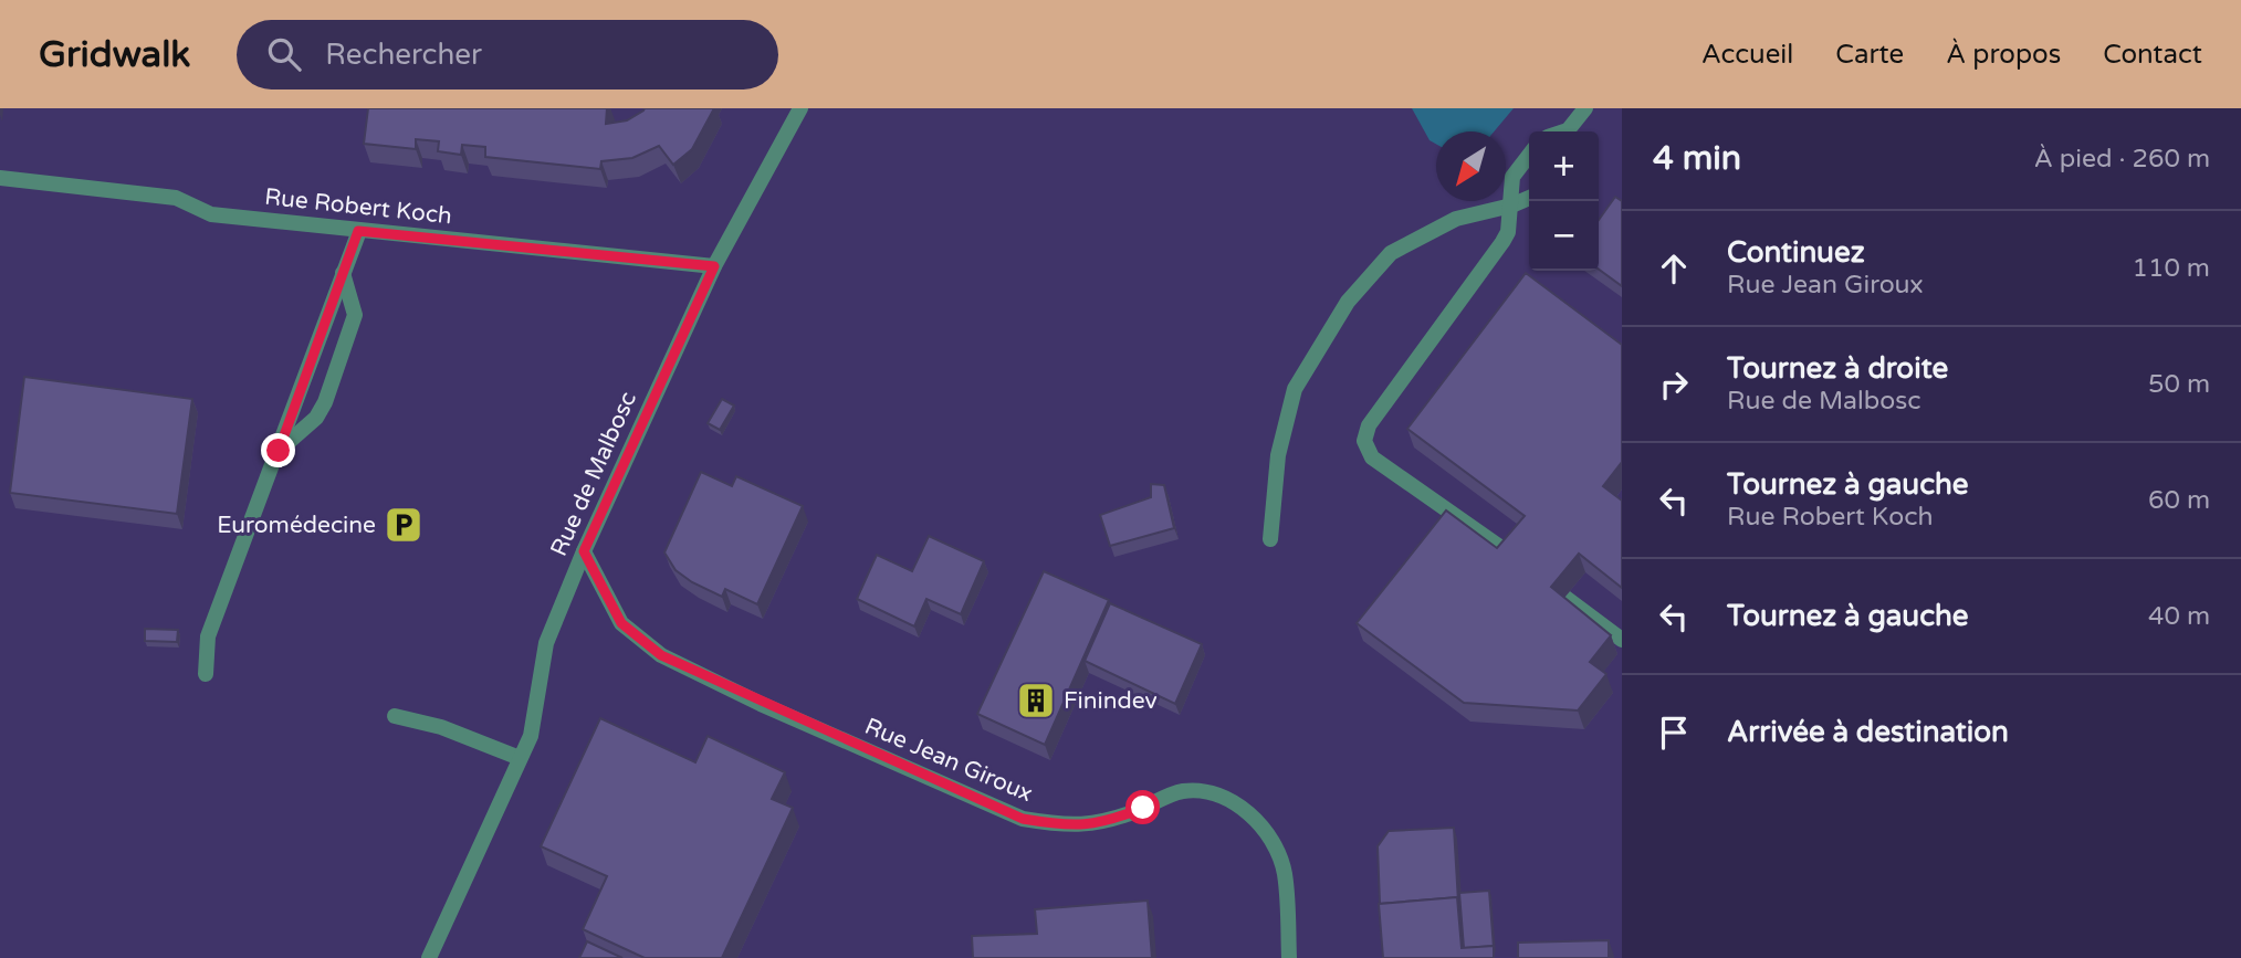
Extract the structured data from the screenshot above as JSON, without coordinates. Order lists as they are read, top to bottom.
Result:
{
  "streets": {
    "street": ["Rue Robert Koch", "Rue de Malbosc", "Rue Jean Giroux"]
  },
  "crossings": [
    ["Rue Robert Koch", "Rue de Malbosc"],
    ["Rue de Malbosc", "Rue Jean Giroux"]
  ],
  "places": {
    "parking": ["Euromédecine"],
    "building": ["Finindev"]
  },
  "north": "bottom left",
  "page": {
    "header": "Gridwalk",
    "search": "Rechercher",
    "nav": [
      "Accueil",
      "Carte",
      "À propos",
      "Contact"
    ],
    "heading": ["4 min", "À pied · 260 m"],
    "map_buttons": ["+", "−"],
    "list": [
      ["Continuez", "Rue Jean Giroux", "110 m"],
      ["Tournez à droite", "Rue de Malbosc", "50 m"],
      ["Tournez à gauche", "Rue Robert Koch", "60 m"],
      ["Tournez à gauche", "40 m"],
      "Arrivée à destination"
    ]
  }
}
